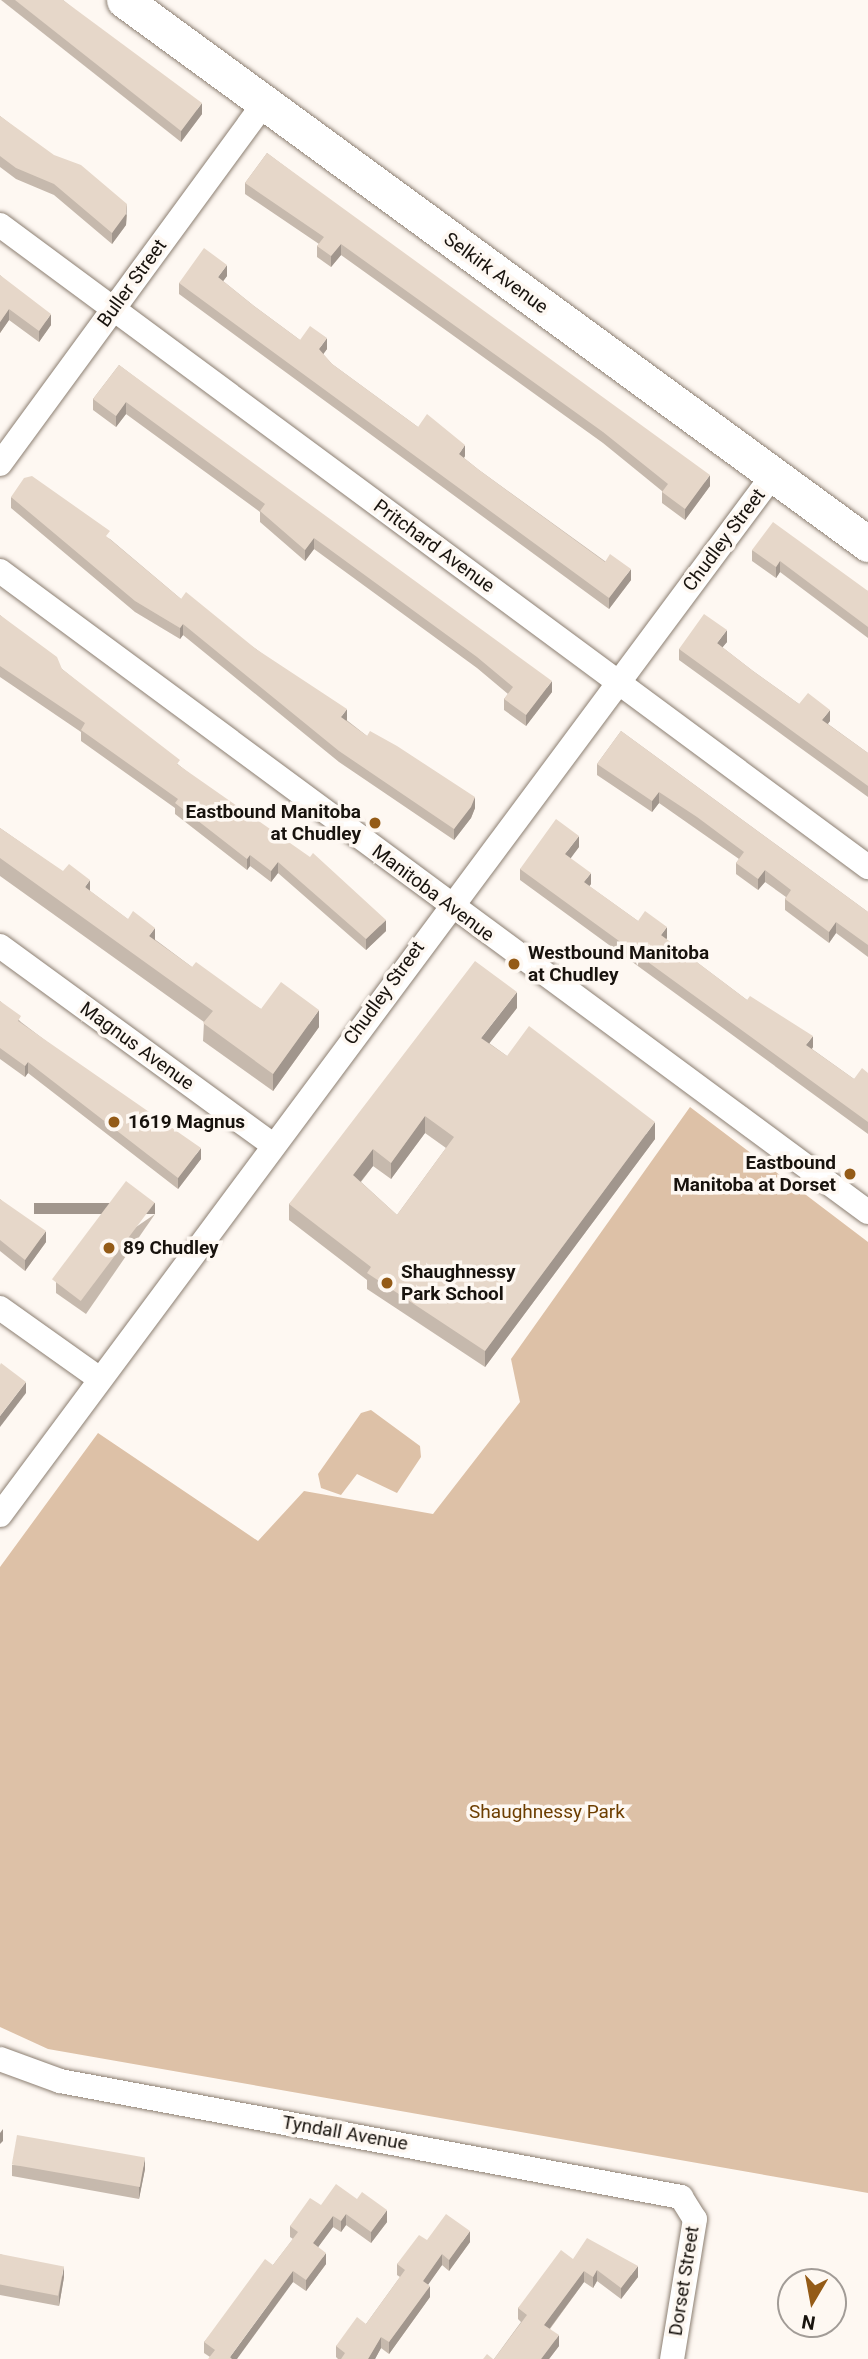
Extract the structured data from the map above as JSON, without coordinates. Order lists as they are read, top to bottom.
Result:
{
  "streets": {
    "street": [
      "Selkirk Avenue",
      "Buller Street",
      "Chudley Street",
      "Pritchard Avenue",
      "Manitoba Avenue",
      "Magnus Avenue",
      "Tyndall Avenue",
      "Dorset Street"
    ]
  },
  "crossings": [
    ["Selkirk Avenue", "Buller Street"],
    ["Selkirk Avenue", "Chudley Street"],
    ["Buller Street", "Pritchard Avenue"],
    ["Chudley Street", "Pritchard Avenue"],
    ["Chudley Street", "Manitoba Avenue"],
    ["Chudley Street", "Magnus Avenue"],
    ["Tyndall Avenue", "Dorset Street"]
  ],
  "parks": ["Shaughnessy Park"],
  "places": [
    "Eastbound Manitoba at Chudley",
    "Westbound Manitoba at Chudley",
    "1619 Magnus",
    "Eastbound Manitoba at Dorset",
    "89 Chudley",
    "Shaughnessy Park School"
  ],
  "north": "bottom"
}
